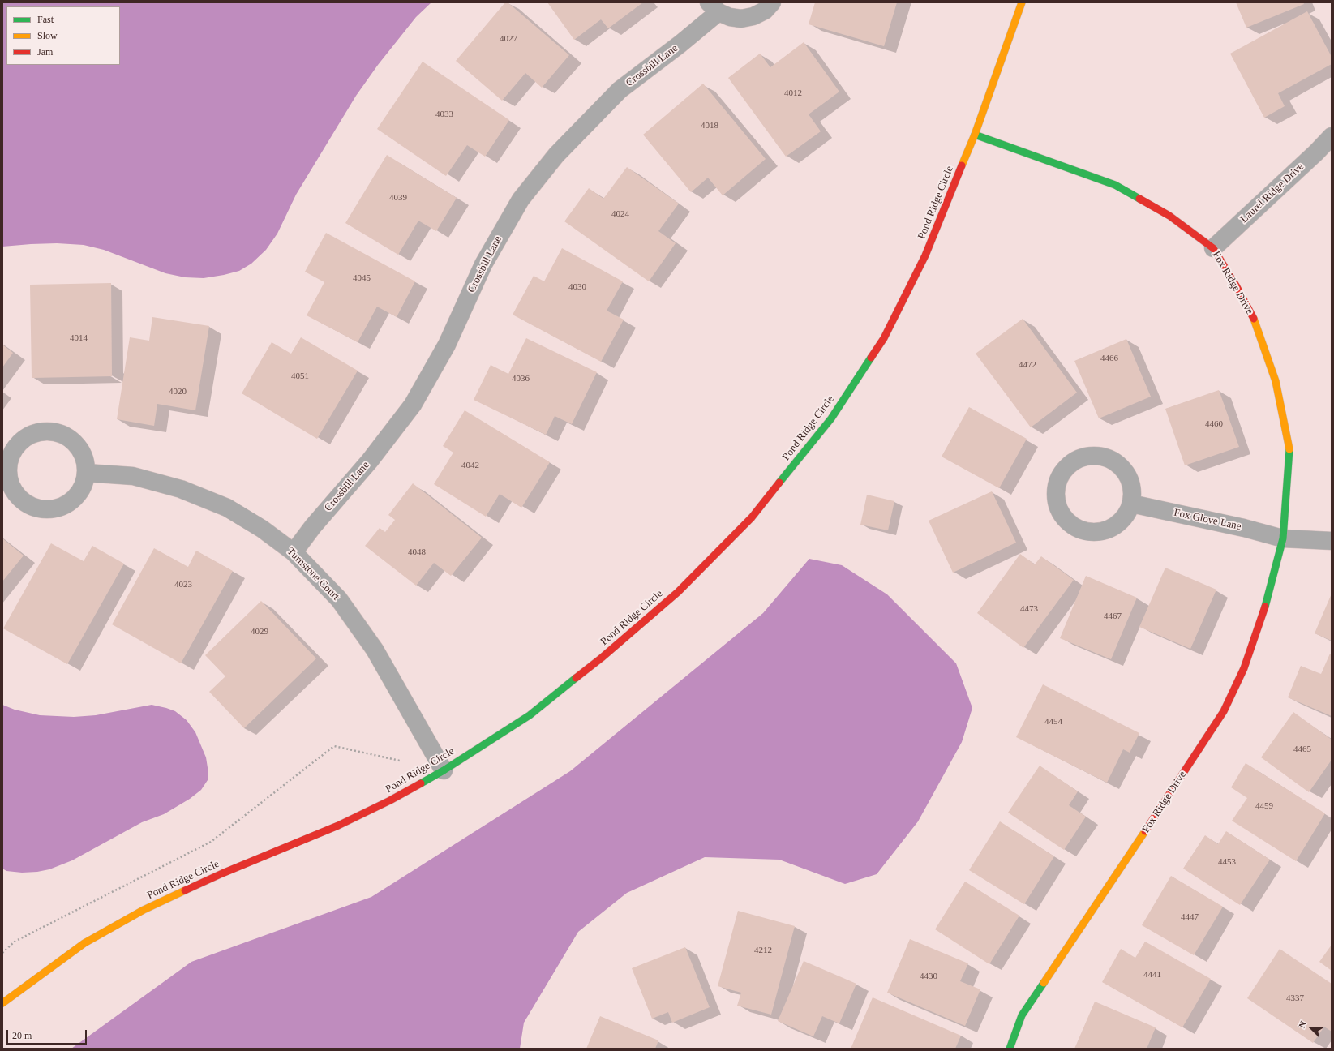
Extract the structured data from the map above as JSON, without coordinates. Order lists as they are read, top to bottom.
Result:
{
  "streets": {
    "street": [
      "Crossbill Lane",
      "Laurel Ridge Drive",
      "Pond Ridge Circle",
      "Fox Ridge Drive",
      "Fox Glove Lane",
      "Turnstone Court"
    ]
  },
  "crossings": [
    ["Crossbill Lane", "Turnstone Court"],
    ["Laurel Ridge Drive", "Fox Ridge Drive"],
    ["Pond Ridge Circle", "Fox Ridge Drive"],
    ["Pond Ridge Circle", "Turnstone Court"],
    ["Fox Ridge Drive", "Fox Glove Lane"]
  ],
  "house_numbers": [
    "4027",
    "4012",
    "4033",
    "4018",
    "4039",
    "4024",
    "4045",
    "4030",
    "4014",
    "4466",
    "4472",
    "4051",
    "4036",
    "4020",
    "4460",
    "4042",
    "4048",
    "4023",
    "4473",
    "4467",
    "4029",
    "4454",
    "4465",
    "4459",
    "4453",
    "4447",
    "4212",
    "4441",
    "4430",
    "4337"
  ],
  "legend": ["Fast", "Slow", "Jam"],
  "scale_bar": "20 m",
  "north": "top left"
}
